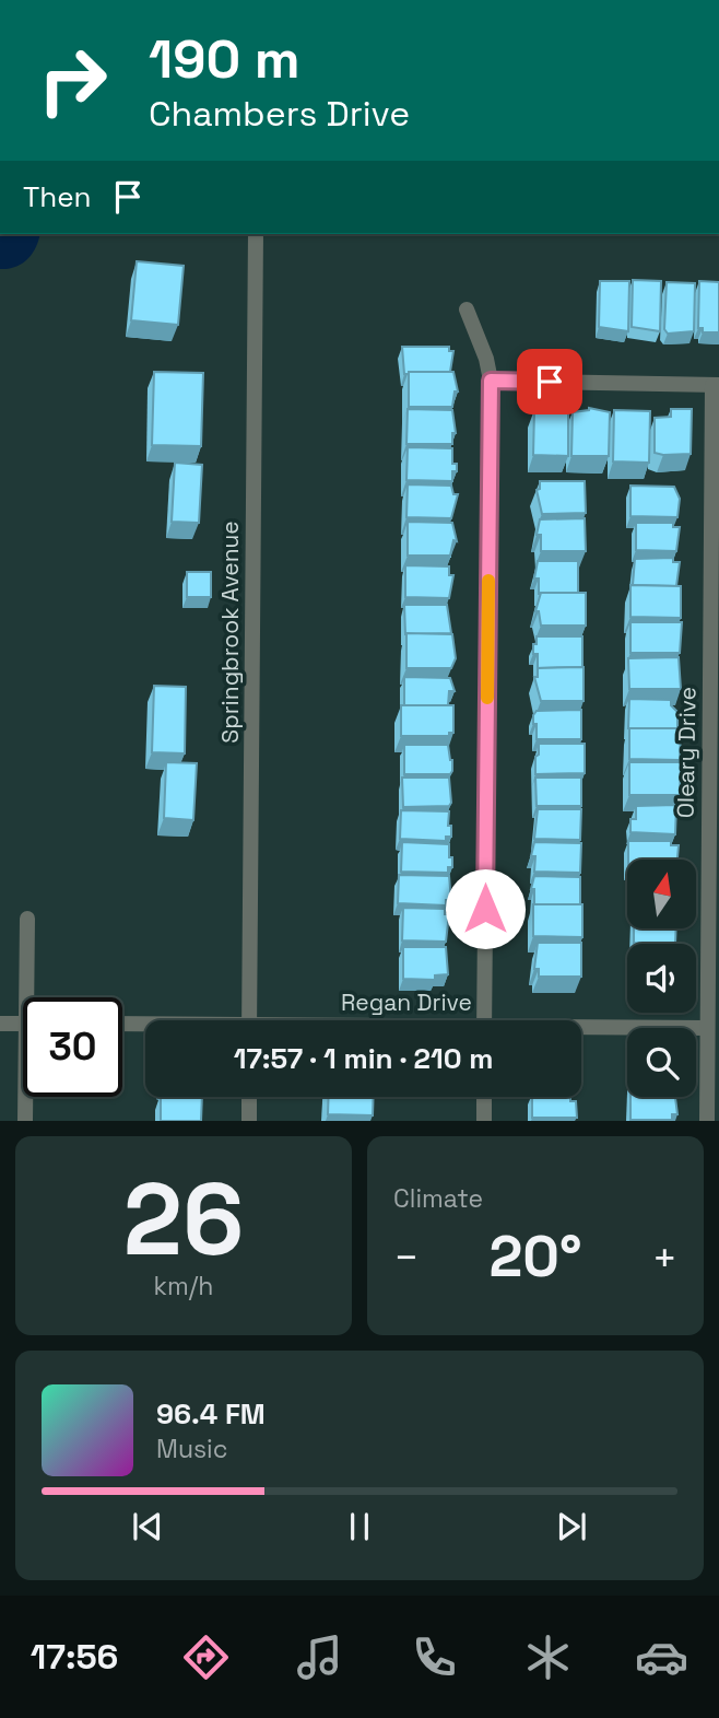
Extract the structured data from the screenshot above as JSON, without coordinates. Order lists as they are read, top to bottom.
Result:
{
  "streets": {
    "street": ["Springbrook Avenue", "Oleary Drive", "Regan Drive"]
  },
  "crossings": [
    ["Oleary Drive", "Regan Drive"]
  ],
  "north": "top",
  "page": {
    "turn": ["190 m", "Chambers Drive"],
    "then": "Then",
    "limit": "30",
    "trip": "17:57 · 1 min · 210 m",
    "tile": [
      ["26", "km/h"],
      "Climate"
    ],
    "heat": ["−", "20°", "+"],
    "song": ["96.4 FM", "Music"],
    "tabs": "17:56"
  }
}
